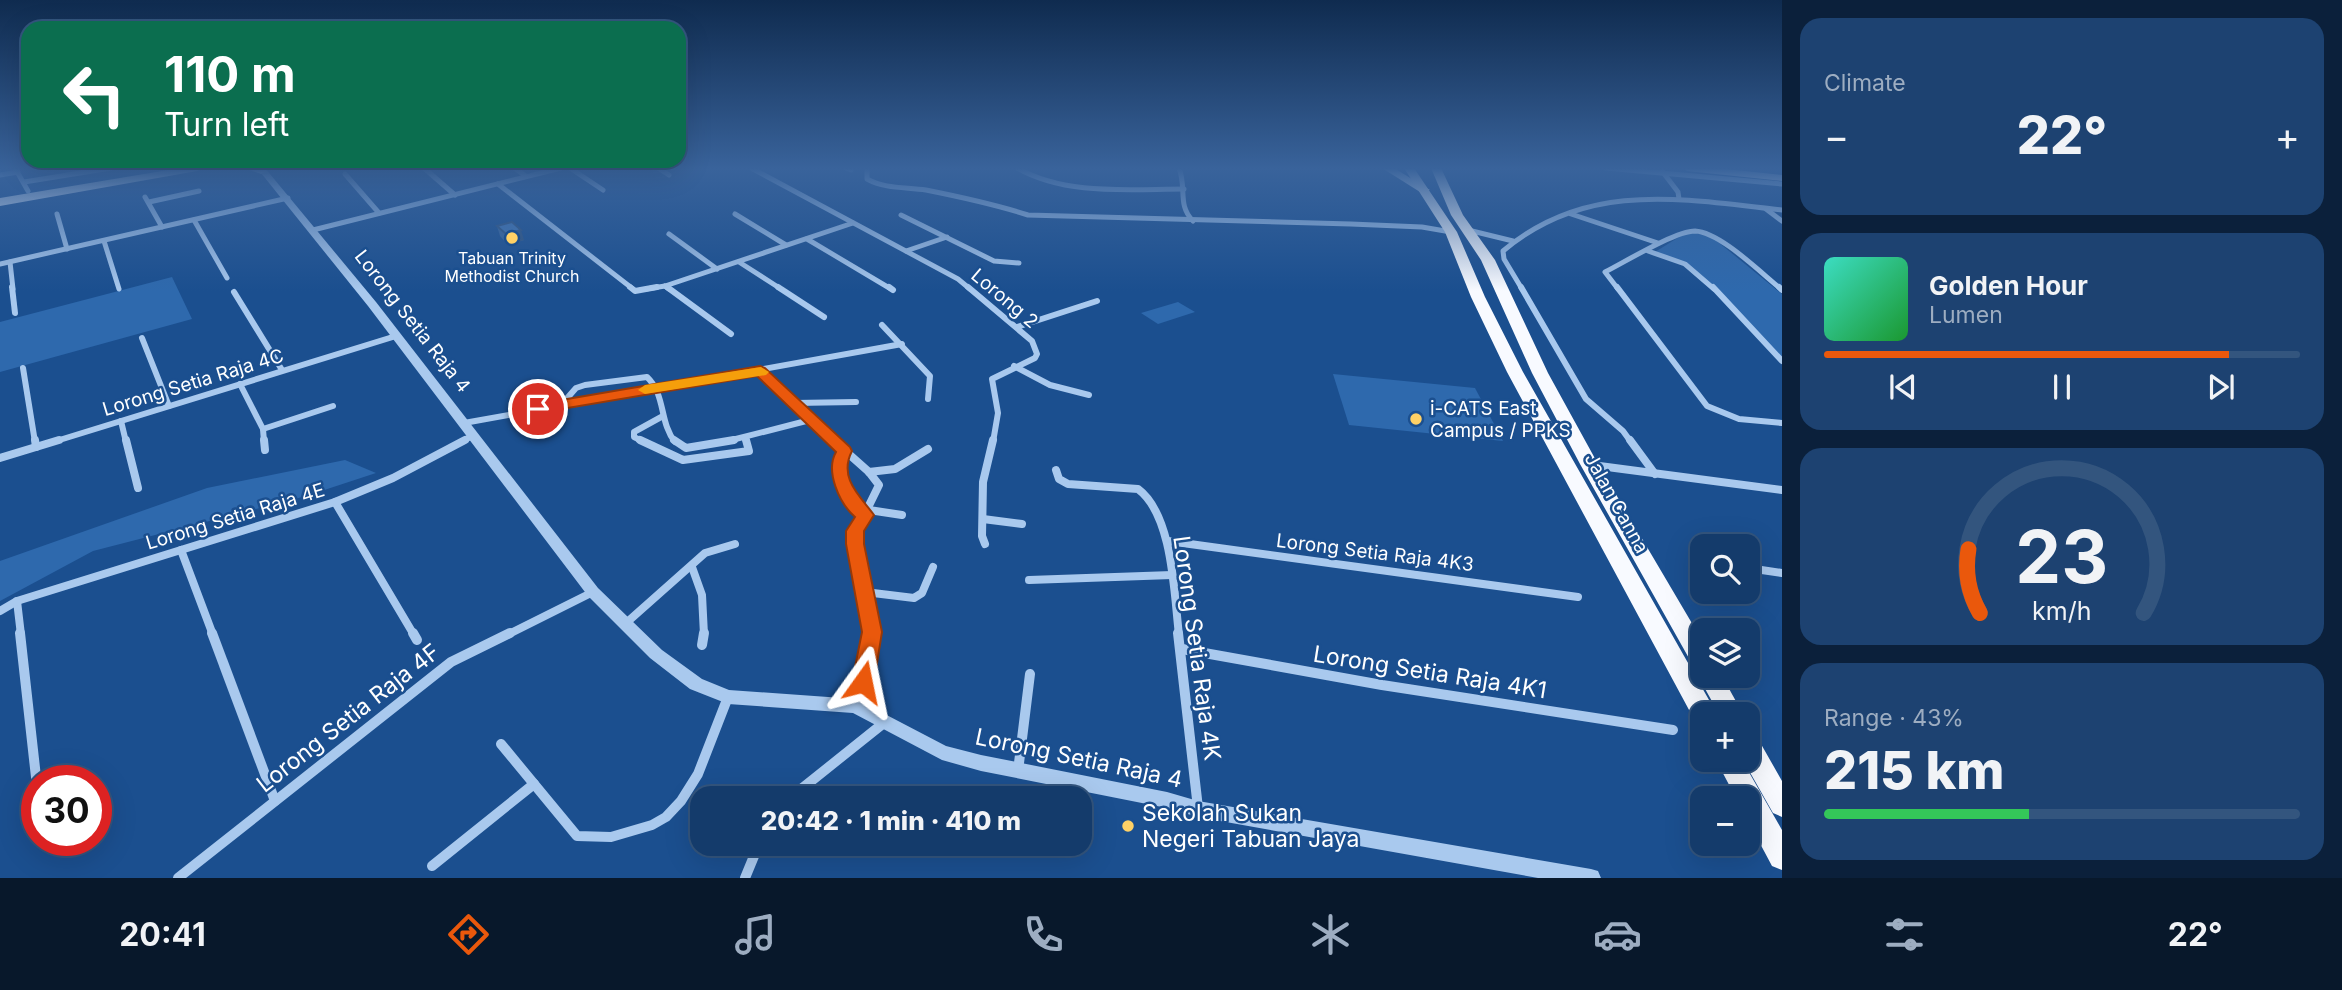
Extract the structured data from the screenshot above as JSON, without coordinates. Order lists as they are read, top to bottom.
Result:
{
  "streets": {
    "highway": ["Jalan Canna"],
    "street": [
      "Lorong 2",
      "Lorong Setia Raja 4",
      "Lorong Setia Raja 4C",
      "Lorong Setia Raja 4E",
      "Lorong Setia Raja 4K3",
      "Lorong Setia Raja 4K",
      "Lorong Setia Raja 4K1",
      "Lorong Setia Raja 4F"
    ]
  },
  "crossings": [
    ["Lorong Setia Raja 4", "Lorong Setia Raja 4C"],
    ["Lorong Setia Raja 4", "Lorong Setia Raja 4E"],
    ["Lorong Setia Raja 4", "Lorong Setia Raja 4K"],
    ["Lorong Setia Raja 4K3", "Lorong Setia Raja 4K"],
    ["Lorong Setia Raja 4K", "Lorong Setia Raja 4K1"]
  ],
  "places": ["Tabuan Trinity Methodist Church", "i-CATS East Campus / PPKS", "Sekolah Sukan Negeri Tabuan Jaya"],
  "page": {
    "tile": [
      "Climate",
      ["Range · 43%", "215 km"]
    ],
    "turn": ["110 m", "Turn left"],
    "heat": ["−", "22°", "+"],
    "song": ["Golden Hour", "Lumen"],
    "map_buttons": ["+", "−"],
    "limit": "30",
    "trip": "20:42 · 1 min · 410 m",
    "tabs": ["20:41", "22°"],
    "gauge": ["23", "km/h"]
  }
}
